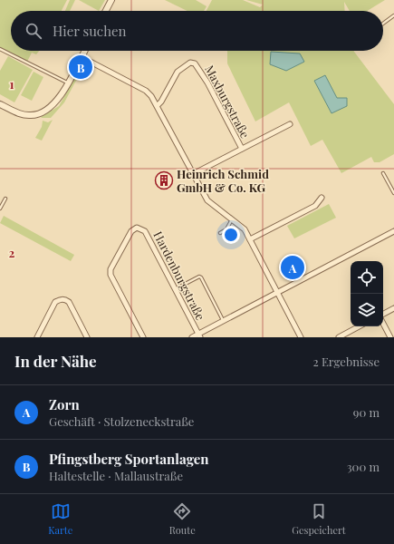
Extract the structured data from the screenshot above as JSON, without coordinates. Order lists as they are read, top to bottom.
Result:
{
  "streets": {
    "street": ["Maxburgstraße", "Hardenburgstraße"]
  },
  "places": {
    "building": ["Heinrich Schmid GmbH & Co. KG"]
  },
  "page": {
    "search": "Hier suchen",
    "pins": ["B", "A"],
    "heading": ["In der Nähe", "2 Ergebnisse"],
    "list": [
      {
        "mark": "A",
        "name": "Zorn",
        "note": "Geschäft · Stolzeneckstraße",
        "value": "90 m"
      },
      {
        "mark": "B",
        "name": "Pfingstberg Sportanlagen",
        "note": "Haltestelle · Mallaustraße",
        "value": "300 m"
      }
    ],
    "nav": ["Karte", "Route", "Gespeichert"]
  },
  "grid": {
    "rows": ["1", "2"]
  }
}
